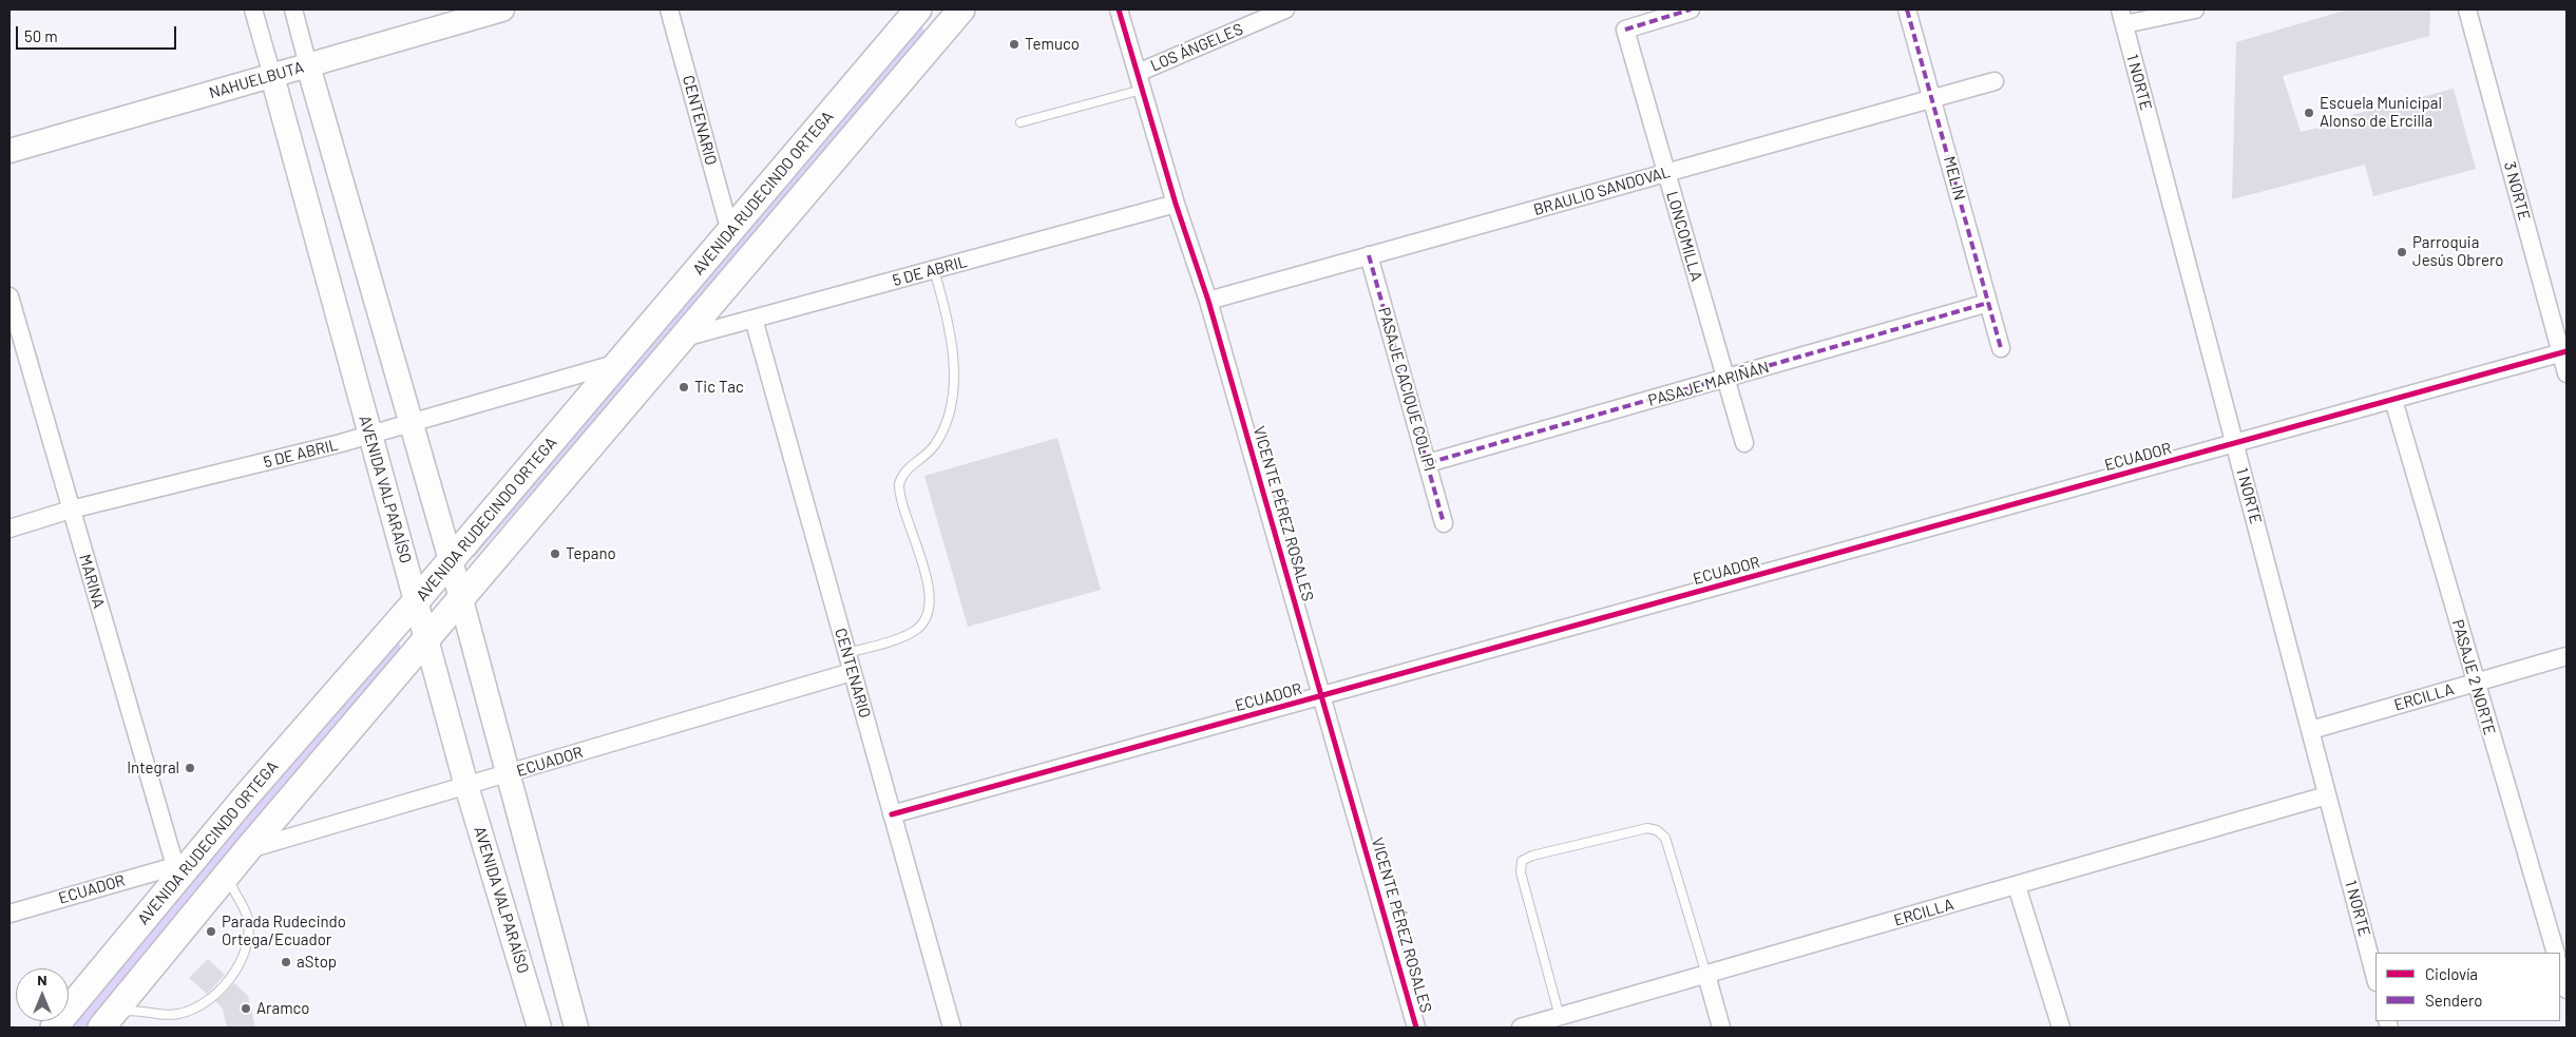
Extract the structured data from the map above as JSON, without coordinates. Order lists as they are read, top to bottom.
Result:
{
  "streets": {
    "main road": ["AVENIDA RUDECINDO ORTEGA"],
    "street": [
      "LOS ÁNGELES",
      "NAHUELBUTA",
      "1 NORTE",
      "CENTENARIO",
      "MELIN",
      "BRAULIO SANDOVAL",
      "3 NORTE",
      "LONCOMILLA",
      "5 DE ABRIL",
      "PASAJE MARIÑÁN",
      "PASAJE CACIQUE COLIPI",
      "ECUADOR",
      "AVENIDA VALPARAÍSO",
      "VICENTE PÉREZ ROSALES",
      "MARINA",
      "PASAJE 2 NORTE",
      "ERCILLA"
    ]
  },
  "crossings": [
    ["LOS ÁNGELES", "VICENTE PÉREZ ROSALES"],
    ["NAHUELBUTA", "AVENIDA VALPARAÍSO"],
    ["1 NORTE", "ECUADOR"],
    ["1 NORTE", "ERCILLA"],
    ["CENTENARIO", "AVENIDA RUDECINDO ORTEGA"],
    ["CENTENARIO", "5 DE ABRIL"],
    ["CENTENARIO", "ECUADOR"],
    ["MELIN", "BRAULIO SANDOVAL"],
    ["MELIN", "PASAJE MARIÑÁN"],
    ["BRAULIO SANDOVAL", "LONCOMILLA"],
    ["BRAULIO SANDOVAL", "PASAJE CACIQUE COLIPI"],
    ["BRAULIO SANDOVAL", "VICENTE PÉREZ ROSALES"],
    ["3 NORTE", "ECUADOR"],
    ["AVENIDA RUDECINDO ORTEGA", "5 DE ABRIL"],
    ["AVENIDA RUDECINDO ORTEGA", "ECUADOR"],
    ["AVENIDA RUDECINDO ORTEGA", "AVENIDA VALPARAÍSO"],
    ["AVENIDA RUDECINDO ORTEGA", "MARINA"],
    ["LONCOMILLA", "PASAJE MARIÑÁN"],
    ["5 DE ABRIL", "AVENIDA VALPARAÍSO"],
    ["5 DE ABRIL", "VICENTE PÉREZ ROSALES"],
    ["5 DE ABRIL", "MARINA"],
    ["PASAJE MARIÑÁN", "PASAJE CACIQUE COLIPI"],
    ["ECUADOR", "AVENIDA VALPARAÍSO"],
    ["ECUADOR", "VICENTE PÉREZ ROSALES"],
    ["ECUADOR", "MARINA"],
    ["ECUADOR", "PASAJE 2 NORTE"],
    ["PASAJE 2 NORTE", "ERCILLA"]
  ],
  "places": [
    "Temuco",
    "Escuela Municipal Alonso de Ercilla",
    "Parroquia Jesús Obrero",
    "Tic Tac",
    "Tepano",
    "Integral",
    "Parada Rudecindo Ortega/Ecuador",
    "aStop",
    "Aramco"
  ],
  "legend": ["Ciclovía", "Sendero"],
  "scale_bar": "50 m",
  "north": "top"
}
